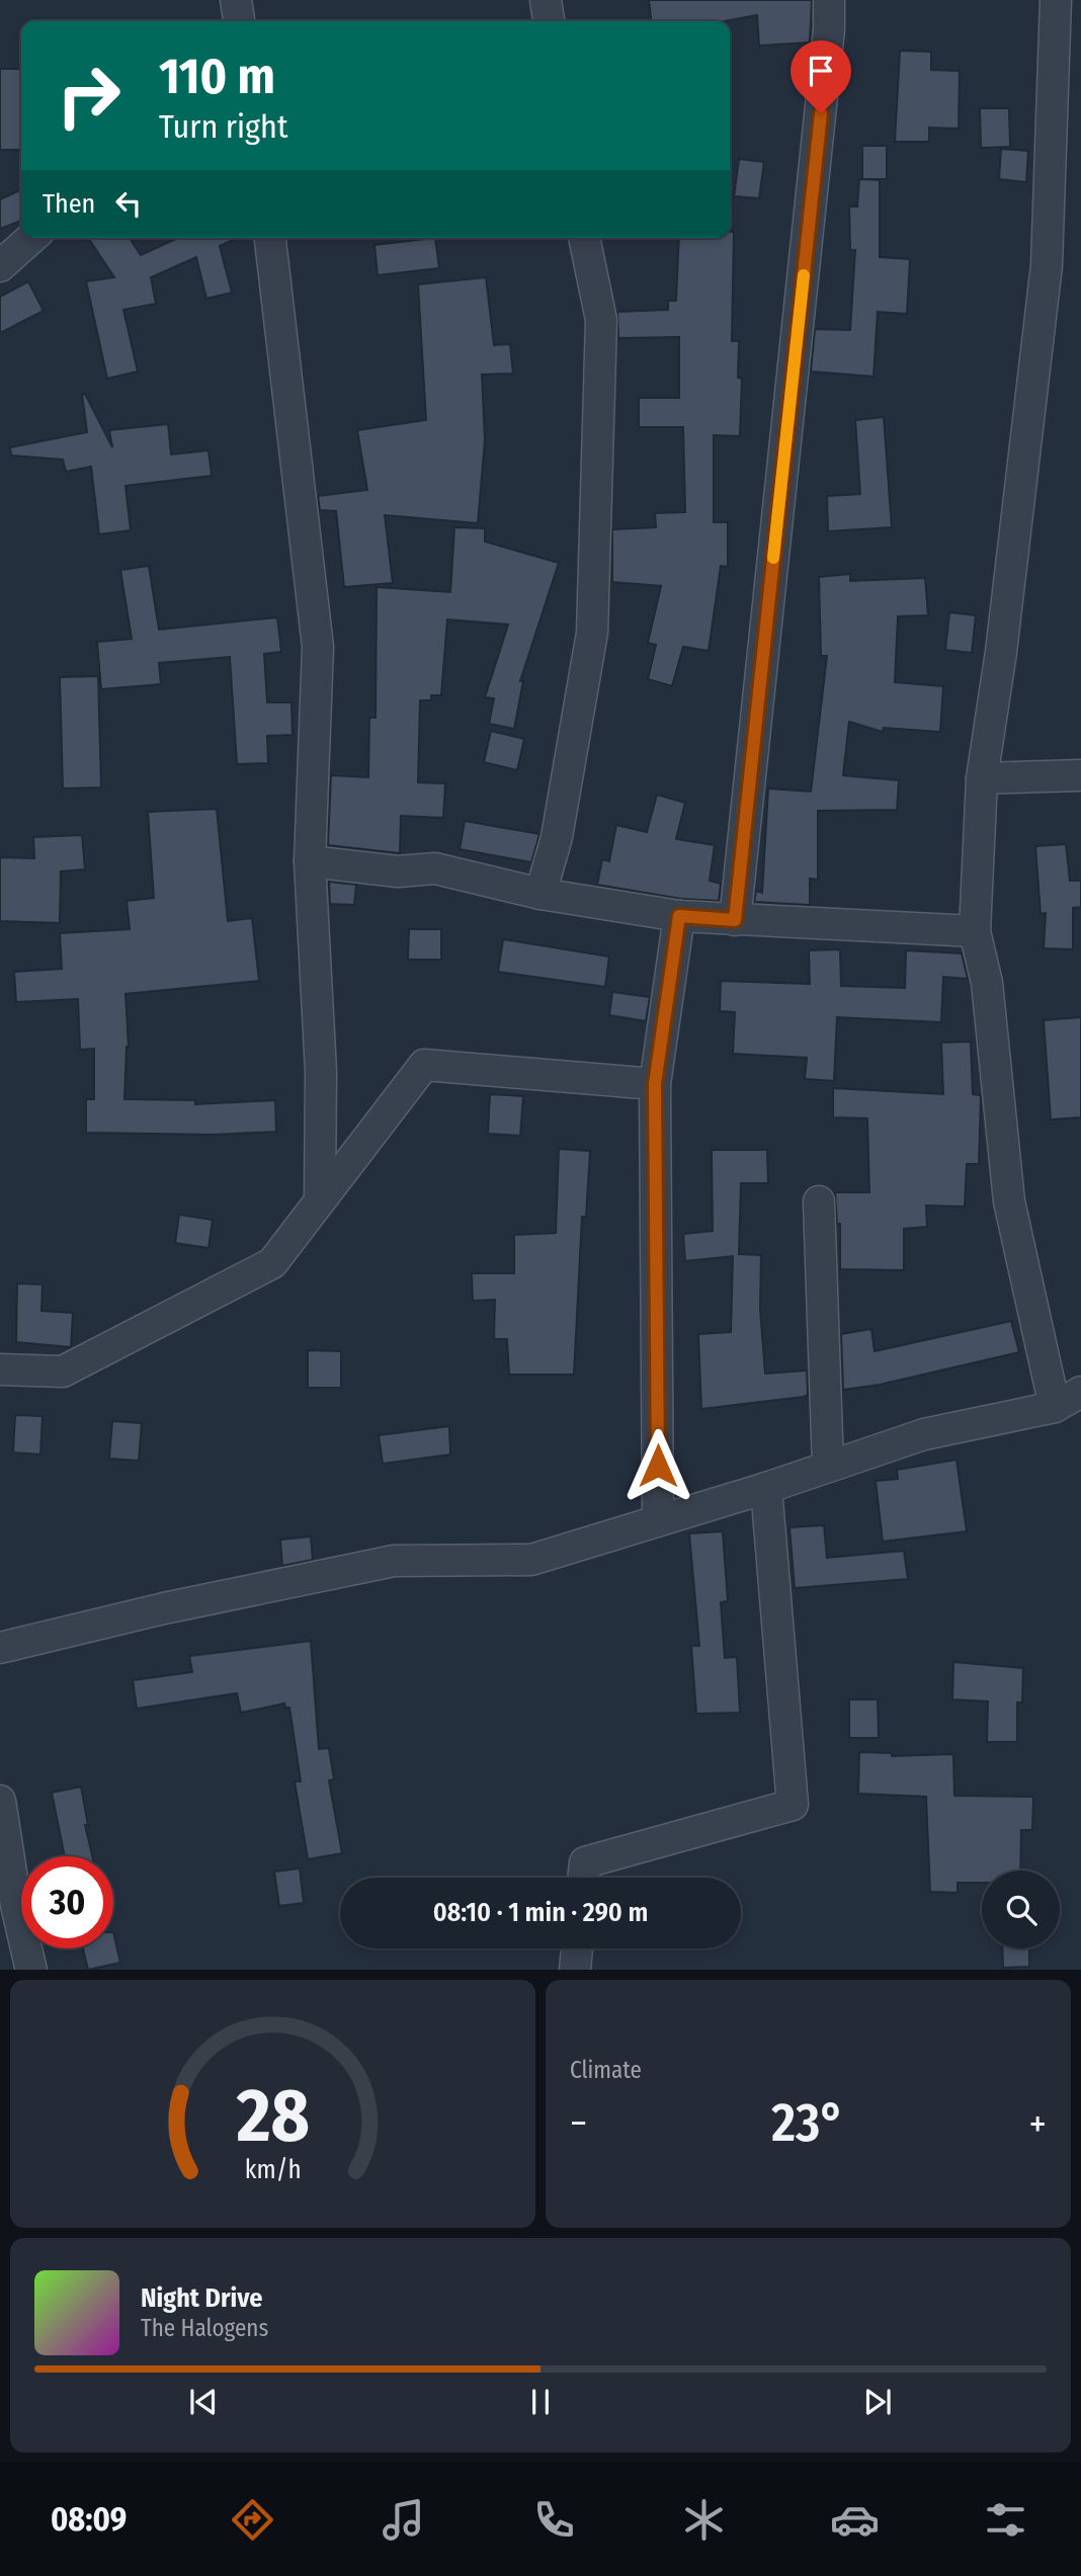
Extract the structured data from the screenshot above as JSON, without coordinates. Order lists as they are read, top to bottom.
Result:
{
  "page": {
    "turn": ["110 m", "Turn right"],
    "then": "Then",
    "limit": "30",
    "trip": "08:10 · 1 min · 290 m",
    "tile": "Climate",
    "heat": ["−", "23°", "+"],
    "song": ["Night Drive", "The Halogens"],
    "tabs": "08:09",
    "gauge": ["28", "km/h"]
  }
}
